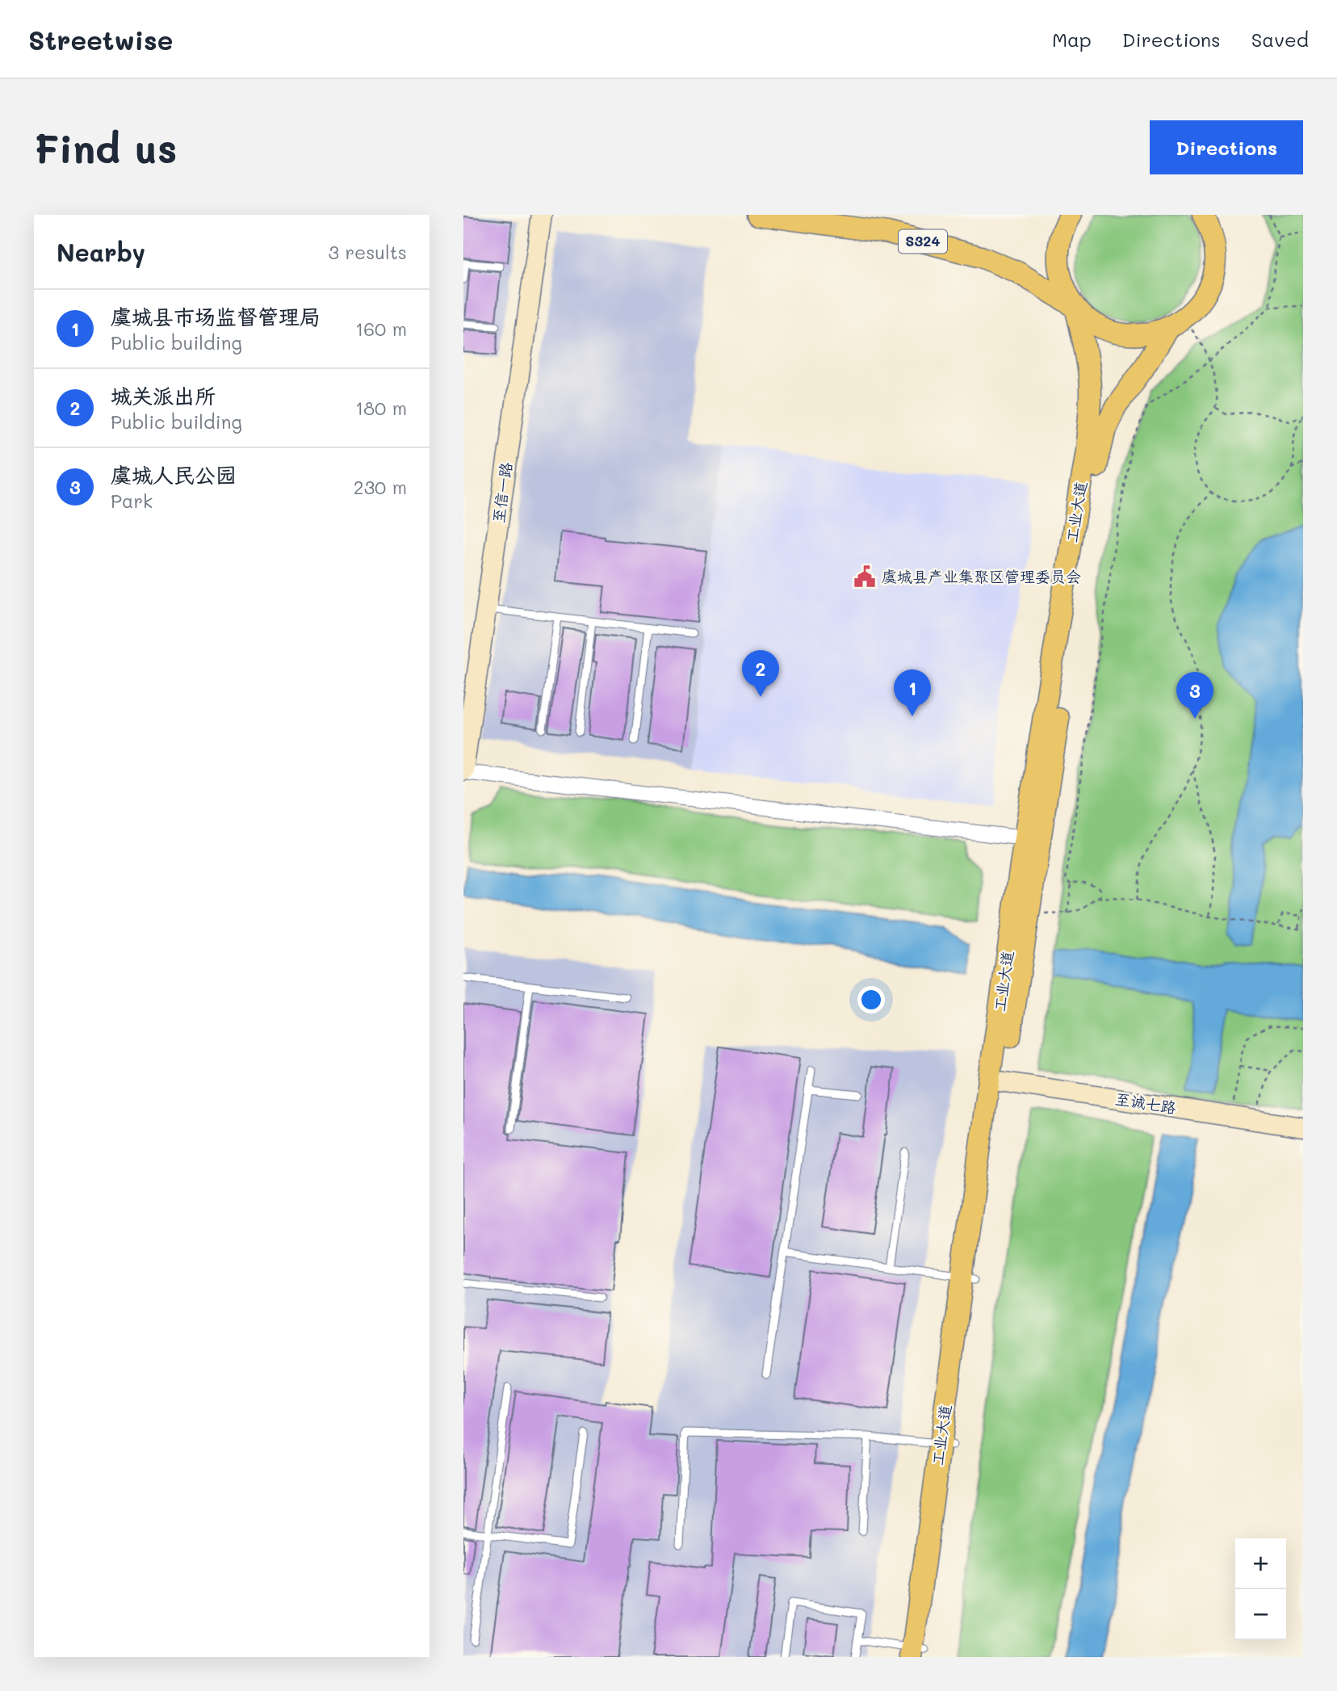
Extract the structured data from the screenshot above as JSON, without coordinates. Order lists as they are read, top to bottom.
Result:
{
  "streets": {
    "main road": ["S324", "工业大道"],
    "street": ["至信一路", "至诚七路"]
  },
  "crossings": [
    ["S324", "工业大道"],
    ["工业大道", "至诚七路"]
  ],
  "places": {
    "public building": ["虞城县产业集聚区管理委员会"]
  },
  "page": {
    "header": "Streetwise",
    "nav": ["Map", "Directions", "Saved"],
    "buttons": "Directions",
    "title": "Find us",
    "heading": ["Nearby", "3 results"],
    "list": [
      {
        "mark": "1",
        "name": "虞城县市场监督管理局",
        "note": "Public building",
        "value": "160 m"
      },
      {
        "mark": "2",
        "name": "城关派出所",
        "note": "Public building",
        "value": "180 m"
      },
      {
        "mark": "3",
        "name": "虞城人民公园",
        "note": "Park",
        "value": "230 m"
      }
    ],
    "pins": ["2", "1", "3"],
    "map_buttons": ["+", "−"]
  }
}
